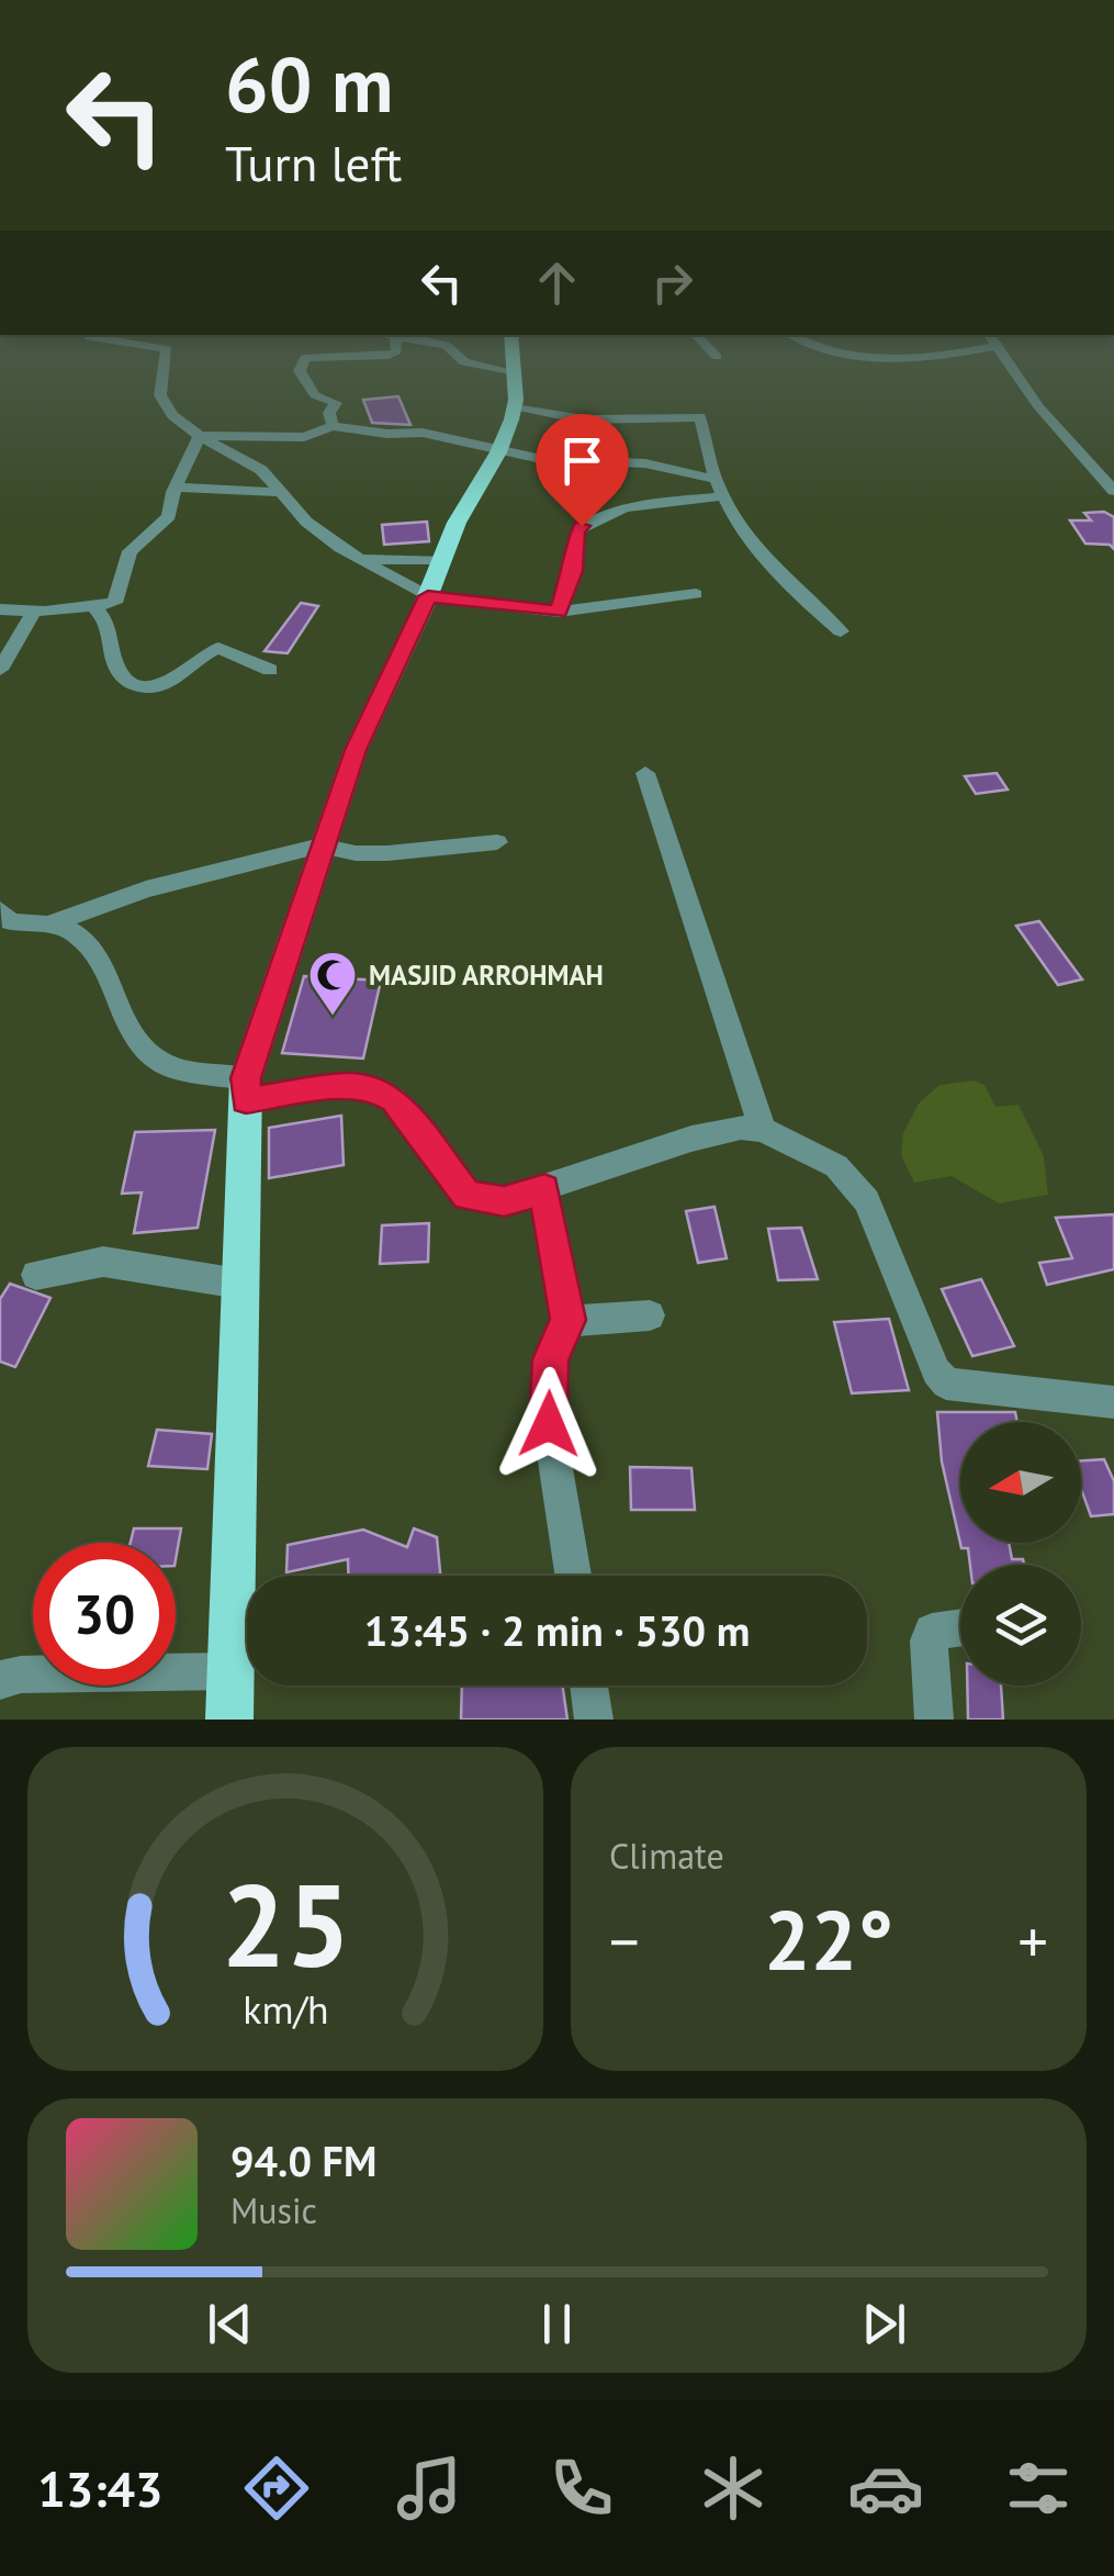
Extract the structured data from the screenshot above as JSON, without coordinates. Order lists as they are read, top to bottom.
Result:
{
  "places": {
    "mosque": ["MASJID ARROHMAH"]
  },
  "north": "left",
  "page": {
    "turn": ["60 m", "Turn left"],
    "limit": "30",
    "trip": "13:45 · 2 min · 530 m",
    "tile": "Climate",
    "heat": ["−", "22°", "+"],
    "song": ["94.0 FM", "Music"],
    "tabs": "13:43",
    "gauge": ["25", "km/h"]
  }
}
